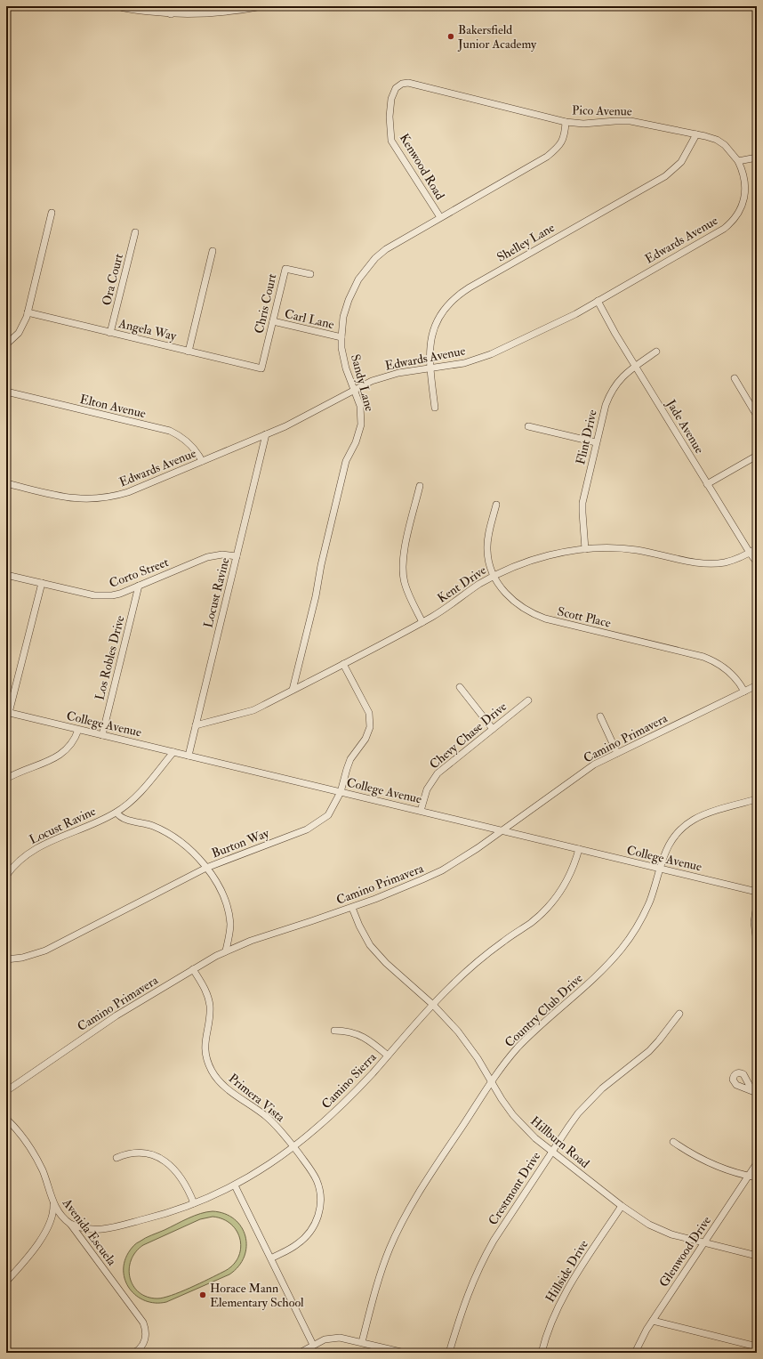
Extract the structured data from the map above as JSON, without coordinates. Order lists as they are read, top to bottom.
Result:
{
  "streets": {
    "street": [
      "Pico Avenue",
      "Kenwood Road",
      "Edwards Avenue",
      "Shelley Lane",
      "Ora Court",
      "Chris Court",
      "Carl Lane",
      "Angela Way",
      "Sandy Lane",
      "Elton Avenue",
      "Jade Avenue",
      "Flint Drive",
      "Corto Street",
      "Kent Drive",
      "Locust Ravine",
      "Scott Place",
      "Los Robles Drive",
      "College Avenue",
      "Chevy Chase Drive",
      "Camino Primavera",
      "Burton Way",
      "Country Club Drive",
      "Camino Sierra",
      "Primera Vista",
      "Hillburn Road",
      "Crestmont Drive",
      "Avenida Escuela",
      "Glenwood Drive",
      "Hillside Drive"
    ]
  },
  "crossings": [
    ["Pico Avenue", "Kenwood Road"],
    ["Pico Avenue", "Edwards Avenue"],
    ["Pico Avenue", "Shelley Lane"],
    ["Pico Avenue", "Sandy Lane"],
    ["Kenwood Road", "Sandy Lane"],
    ["Edwards Avenue", "Shelley Lane"],
    ["Edwards Avenue", "Sandy Lane"],
    ["Edwards Avenue", "Elton Avenue"],
    ["Edwards Avenue", "Jade Avenue"],
    ["Edwards Avenue", "Locust Ravine"],
    ["Ora Court", "Angela Way"],
    ["Chris Court", "Carl Lane"],
    ["Chris Court", "Angela Way"],
    ["Carl Lane", "Sandy Lane"],
    ["Sandy Lane", "Kent Drive"],
    ["Jade Avenue", "Flint Drive"],
    ["Jade Avenue", "Kent Drive"],
    ["Flint Drive", "Kent Drive"],
    ["Corto Street", "Locust Ravine"],
    ["Corto Street", "Los Robles Drive"],
    ["Kent Drive", "Locust Ravine"],
    ["Kent Drive", "Scott Place"],
    ["Kent Drive", "Burton Way"],
    ["Locust Ravine", "College Avenue"],
    ["Scott Place", "Camino Primavera"],
    ["Los Robles Drive", "College Avenue"],
    ["College Avenue", "Chevy Chase Drive"],
    ["College Avenue", "Camino Primavera"],
    ["College Avenue", "Burton Way"],
    ["College Avenue", "Country Club Drive"],
    ["College Avenue", "Camino Sierra"],
    ["Camino Primavera", "Primera Vista"],
    ["Camino Primavera", "Hillburn Road"],
    ["Country Club Drive", "Hillburn Road"],
    ["Camino Sierra", "Primera Vista"],
    ["Camino Sierra", "Hillburn Road"],
    ["Camino Sierra", "Avenida Escuela"],
    ["Hillburn Road", "Crestmont Drive"],
    ["Hillburn Road", "Glenwood Drive"],
    ["Hillburn Road", "Hillside Drive"]
  ],
  "places": ["Bakersfield Junior Academy", "Horace Mann Elementary School"]
}
